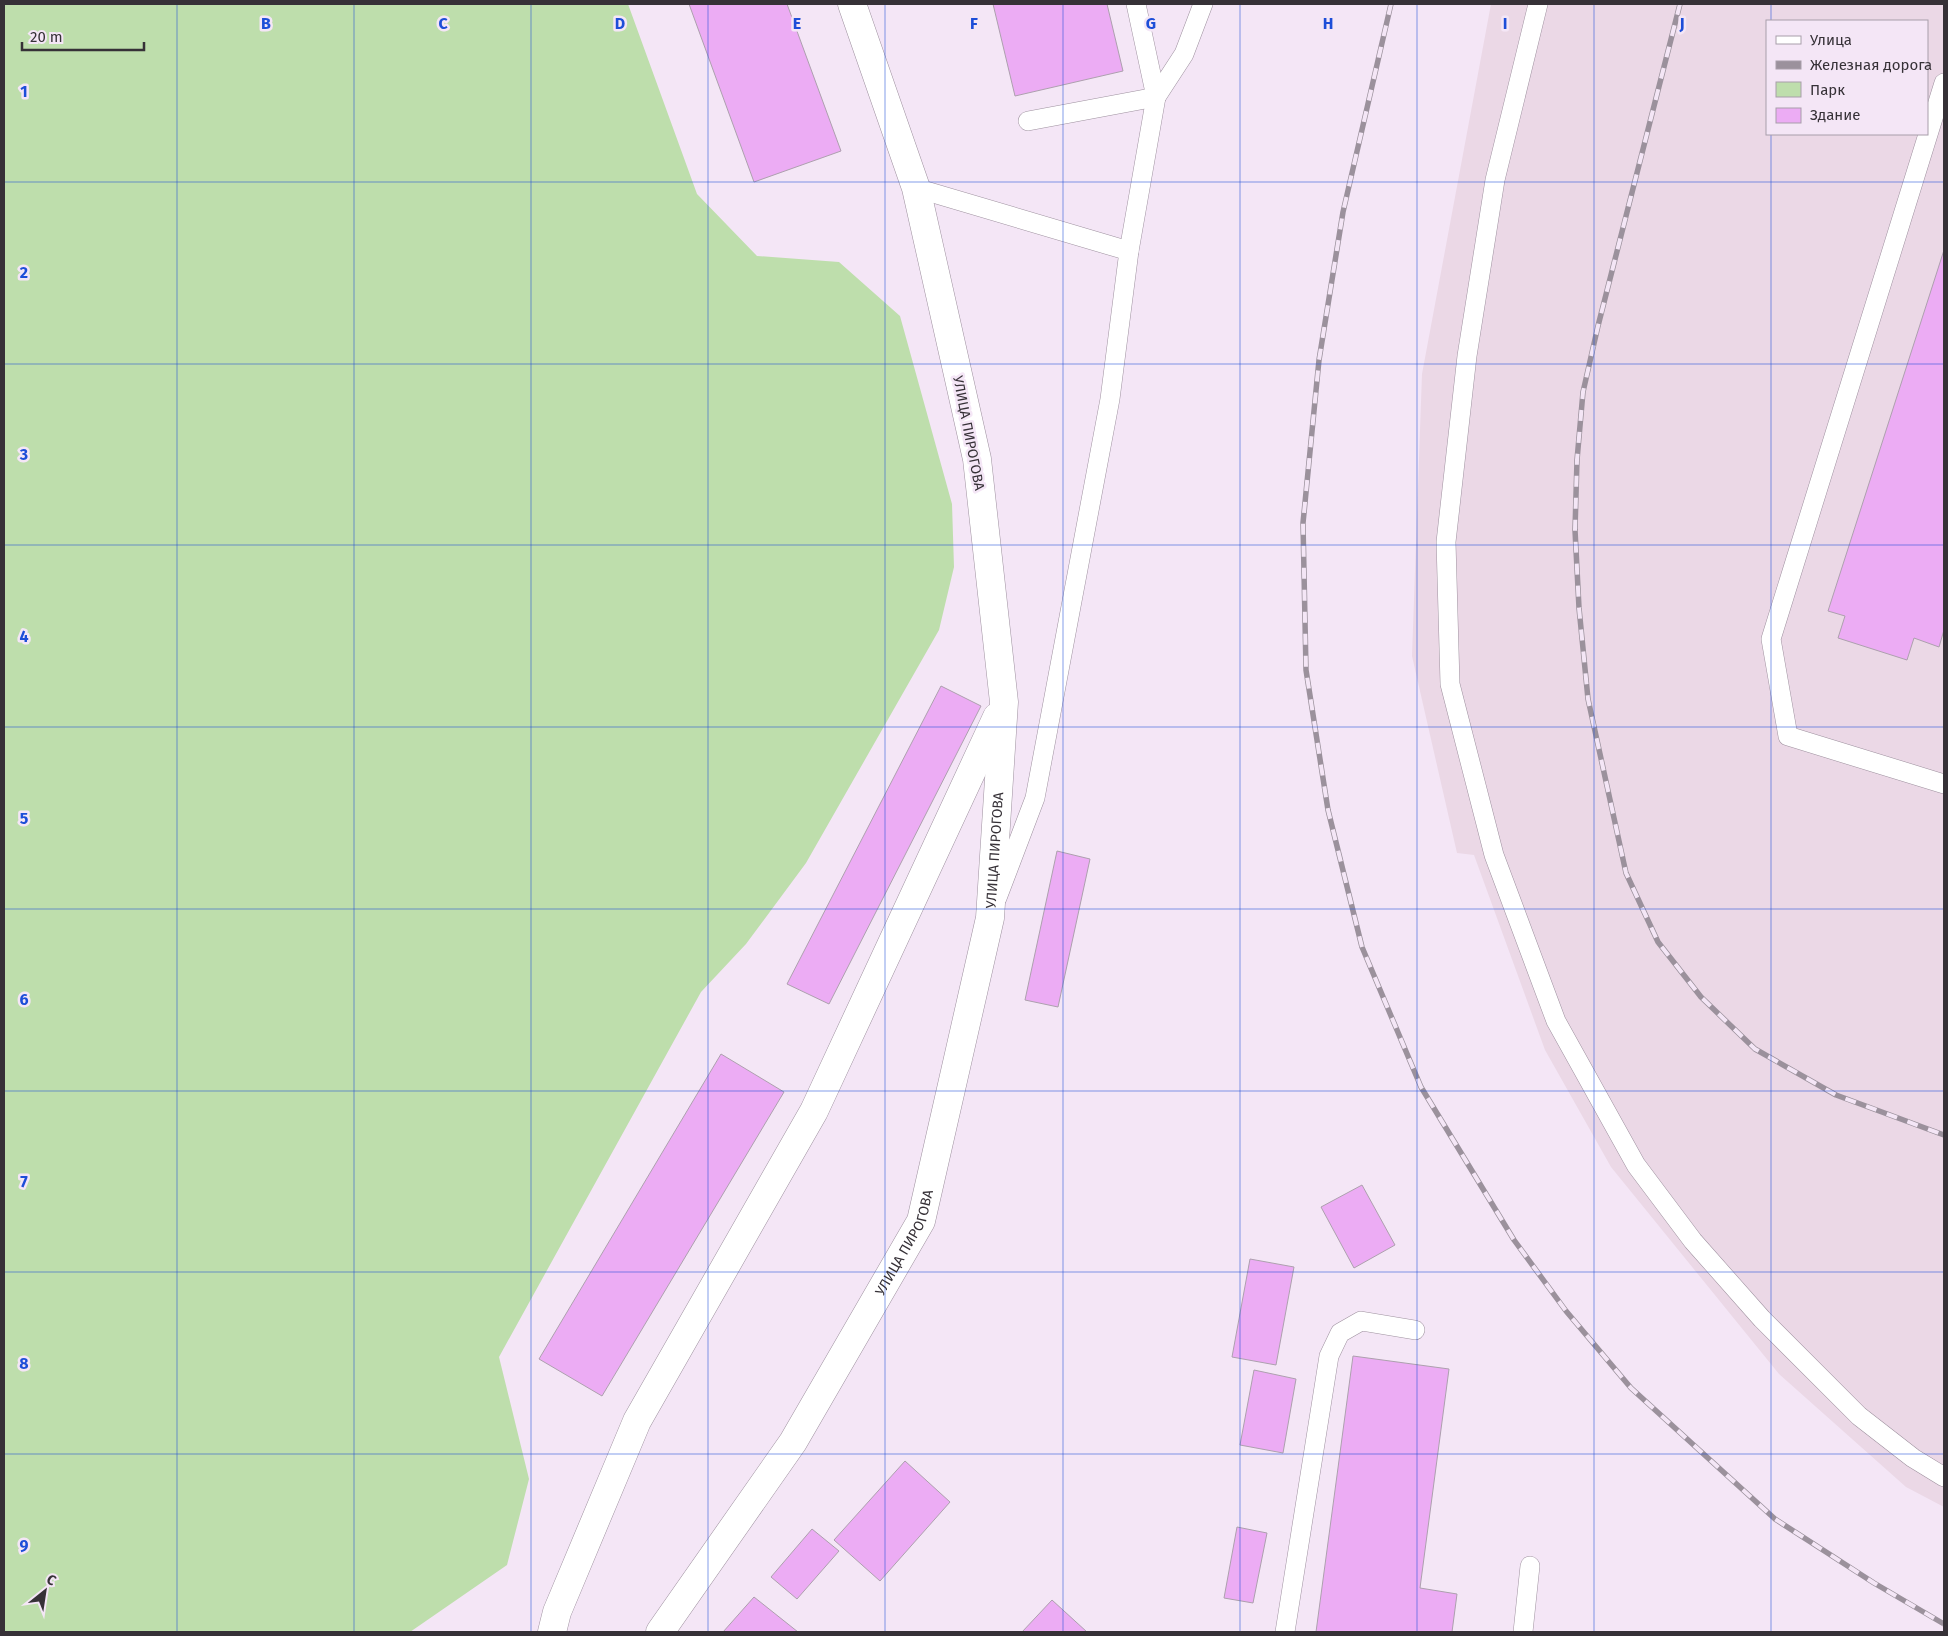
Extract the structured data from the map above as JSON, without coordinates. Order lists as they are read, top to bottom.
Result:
{
  "streets": {
    "street": ["УЛИЦА ПИРОГОВА"]
  },
  "legend": [
    "Улица",
    "Железная дорога",
    "Парк",
    "Здание"
  ],
  "scale_bar": "20 m",
  "north": "top right",
  "grid": {
    "columns": [
      "B",
      "C",
      "D",
      "E",
      "F",
      "G",
      "H",
      "I",
      "J"
    ],
    "rows": [
      "1",
      "2",
      "3",
      "4",
      "5",
      "6",
      "7",
      "8",
      "9"
    ]
  }
}
